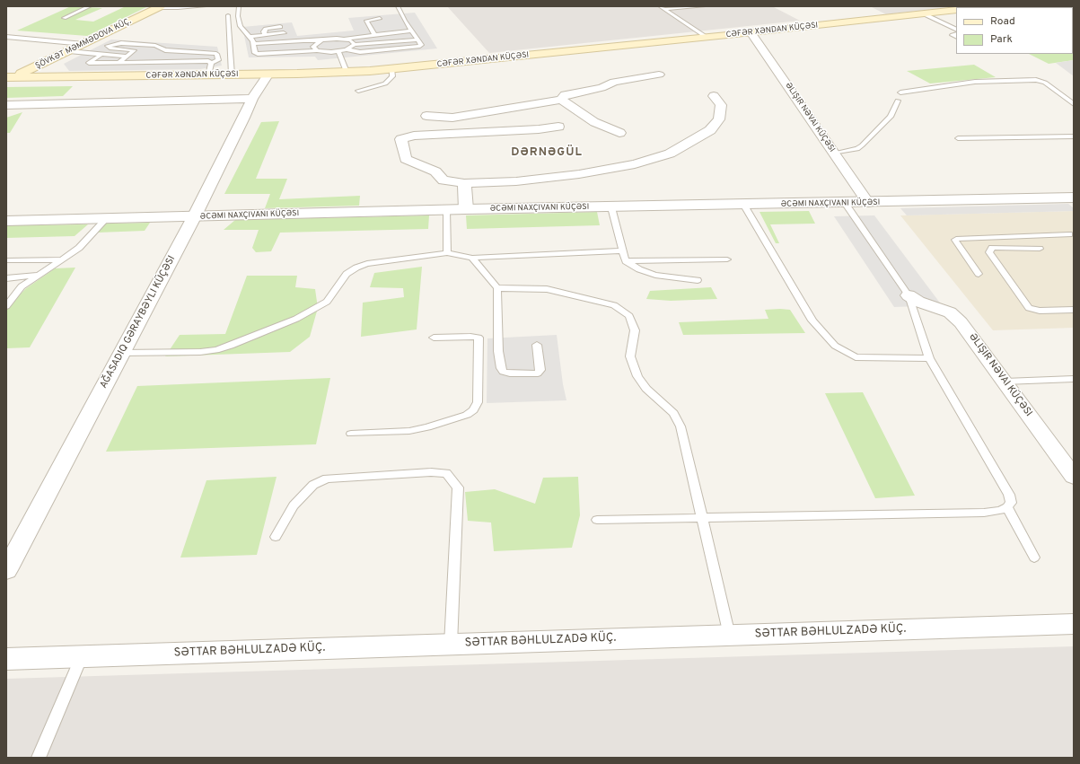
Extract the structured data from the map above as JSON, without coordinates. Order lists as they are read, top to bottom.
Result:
{
  "streets": {
    "main road": ["CƏFƏR XƏNDAN KÜÇƏSI", "ŞÖVKƏT MƏMMƏDOVA KÜÇ."],
    "street": ["ƏLIŞIR NƏVAI KÜÇƏSI", "ƏCƏMI NAXÇIVANI KÜÇƏSI", "SƏTTAR BƏHLULZADƏ KÜÇ."]
  },
  "crossings": [
    ["CƏFƏR XƏNDAN KÜÇƏSI", "ŞÖVKƏT MƏMMƏDOVA KÜÇ."],
    ["CƏFƏR XƏNDAN KÜÇƏSI", "ƏLIŞIR NƏVAI KÜÇƏSI"],
    ["ƏLIŞIR NƏVAI KÜÇƏSI", "ƏCƏMI NAXÇIVANI KÜÇƏSI"]
  ],
  "districts": ["DƏRNƏGÜL"],
  "legend": ["Road", "Park"]
}
